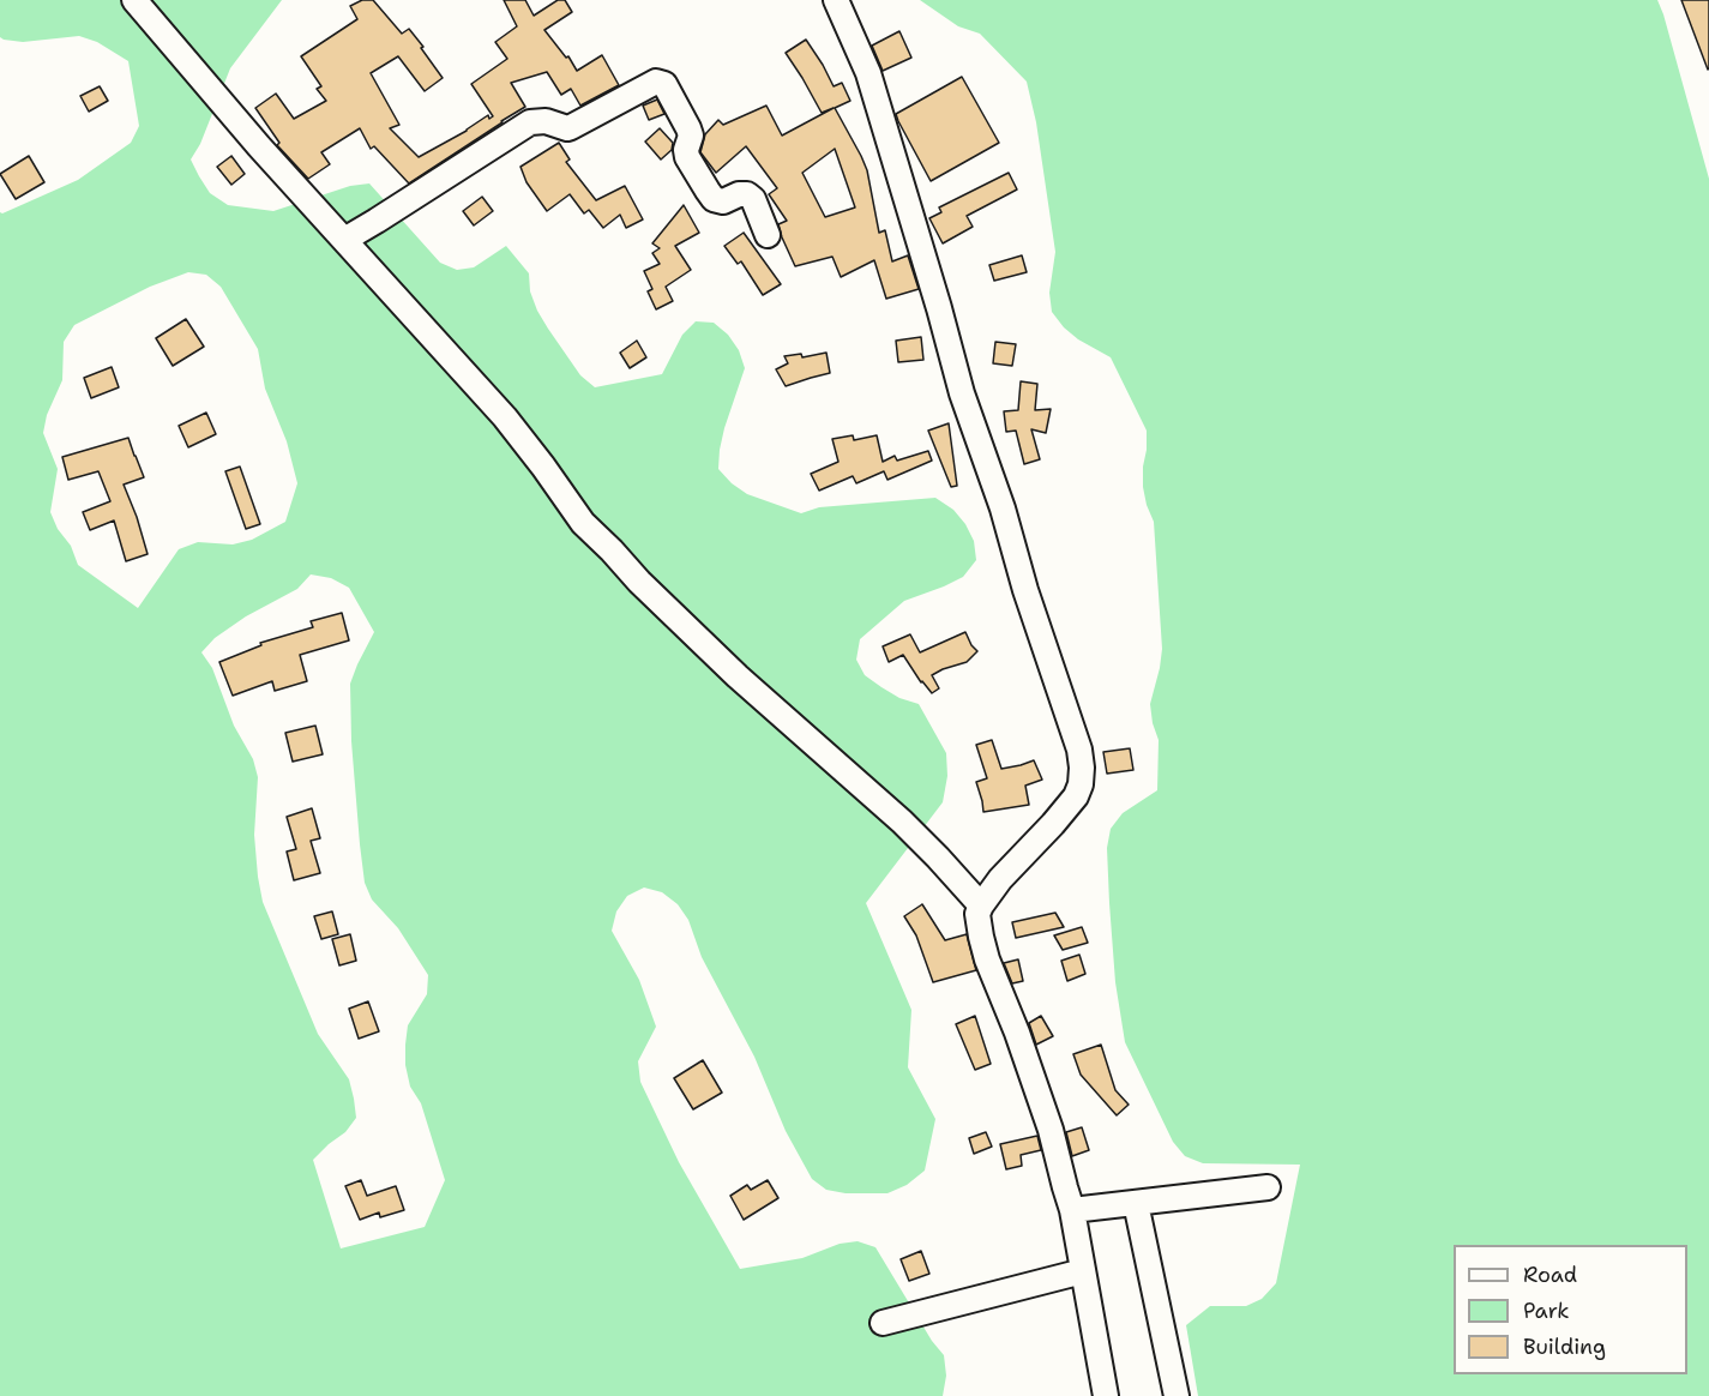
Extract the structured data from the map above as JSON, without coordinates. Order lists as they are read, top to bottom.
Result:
{
  "legend": ["Road", "Park", "Building"]
}
